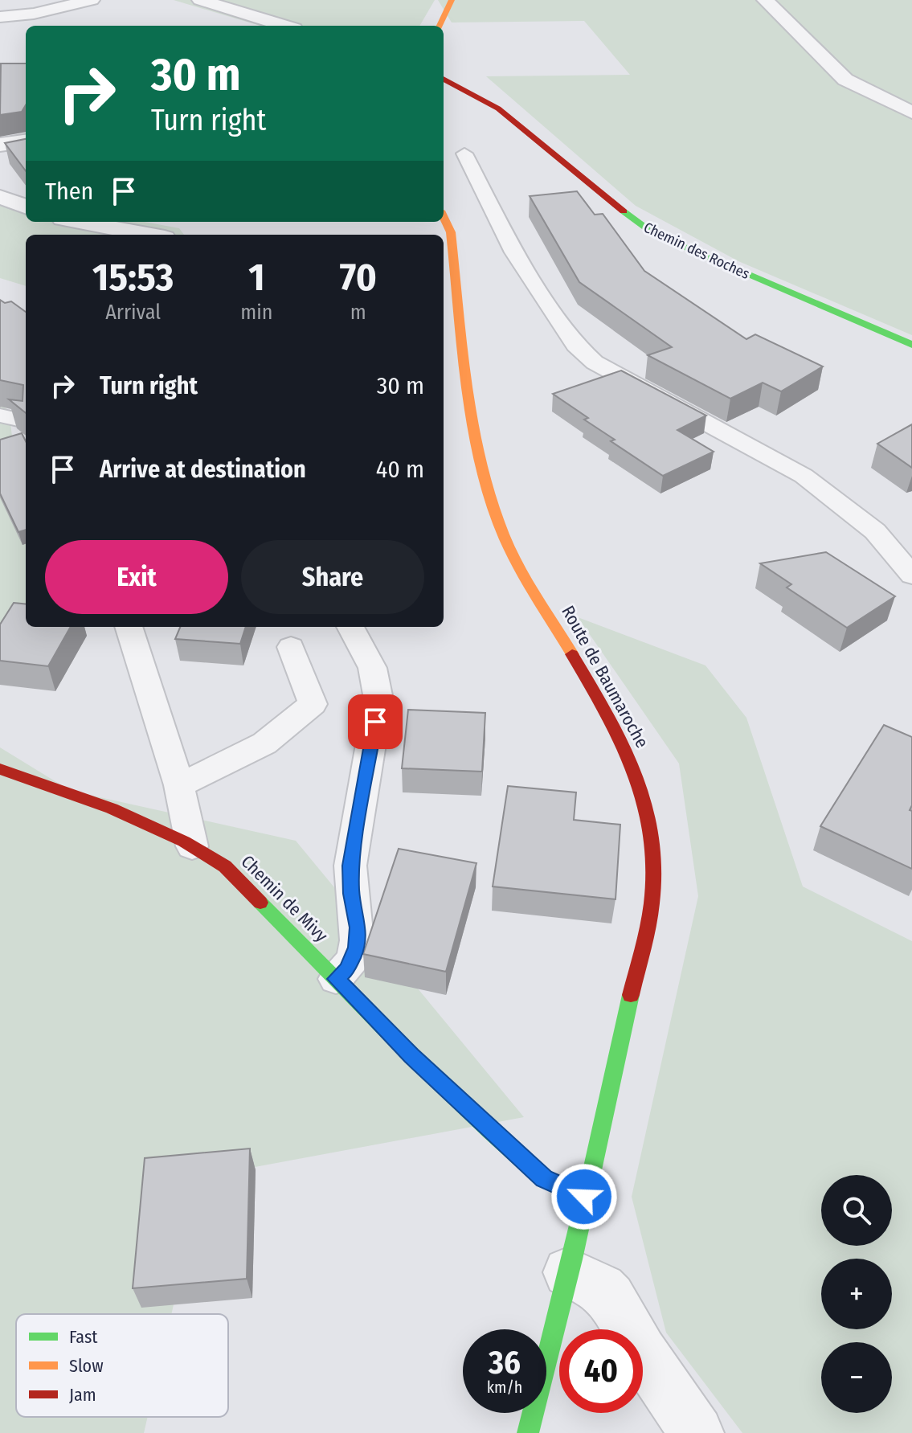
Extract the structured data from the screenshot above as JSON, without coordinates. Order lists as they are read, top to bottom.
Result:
{
  "streets": {
    "street": ["Chemin des Roches", "Route de Baumaroche", "Chemin de Mivy"]
  },
  "crossings": [
    ["Route de Baumaroche", "Chemin de Mivy"]
  ],
  "legend": ["Fast", "Slow", "Jam"],
  "page": {
    "turn": ["30 m", "Turn right"],
    "then": "Then",
    "eta": [
      "15:53",
      "Arrival",
      "1",
      "min",
      "70",
      "m"
    ],
    "list": [
      {
        "name": "Turn right",
        "value": "30 m"
      },
      {
        "name": "Arrive at destination",
        "value": "40 m"
      }
    ],
    "buttons": ["Exit", "Share"],
    "map_buttons": ["+", "−"],
    "speed": "36 km/h",
    "limit": "40"
  }
}
